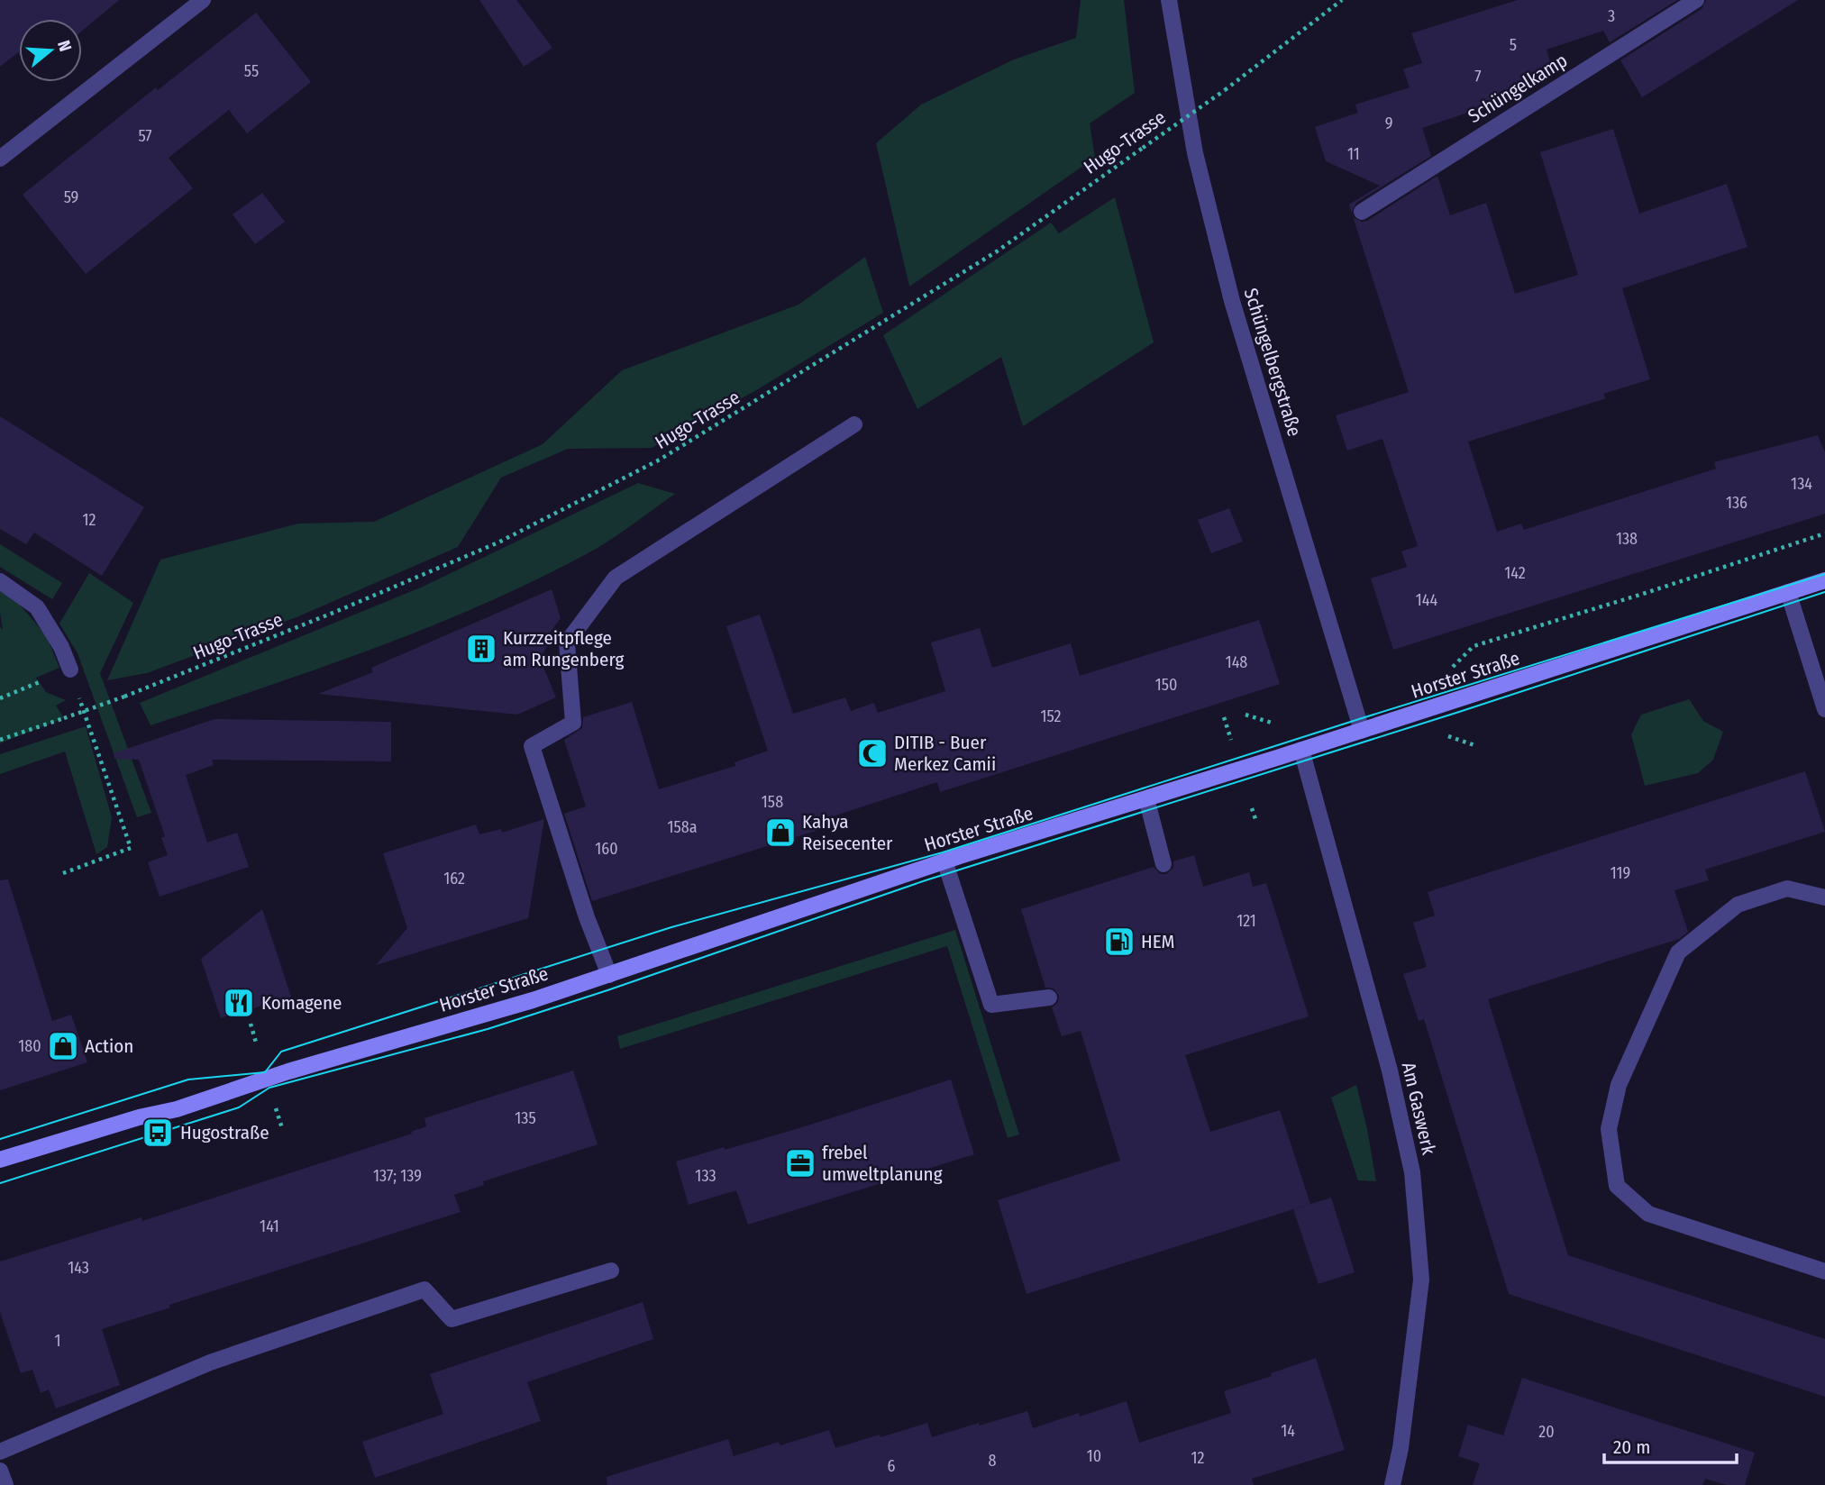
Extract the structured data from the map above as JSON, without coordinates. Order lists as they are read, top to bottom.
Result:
{
  "streets": {
    "main road": ["Horster Straße"],
    "street": ["Schüngelkamp", "Schüngelbergstraße", "Am Gaswerk"],
    "path": ["Hugo-Trasse"]
  },
  "crossings": [
    ["Schüngelbergstraße", "Horster Straße"],
    ["Horster Straße", "Am Gaswerk"]
  ],
  "places": {
    "building": ["Kurzzeitpflege am Rungenberg"],
    "mosque": ["DITIB - Buer Merkez Camii"],
    "shop": ["Kahya Reisecenter", "Action"],
    "fuel station": ["HEM"],
    "restaurant": ["Komagene"],
    "bus stop": ["Hugostraße"],
    "office": ["frebel umweltplanung"]
  },
  "house_numbers": [
    "3",
    "5",
    "55",
    "7",
    "9",
    "57",
    "11",
    "59",
    "134",
    "136",
    "12",
    "138",
    "142",
    "144",
    "148",
    "150",
    "152",
    "158",
    "158a",
    "160",
    "119",
    "162",
    "121",
    "180",
    "135",
    "137; 139",
    "133",
    "141",
    "143",
    "1",
    "14",
    "20",
    "10",
    "12",
    "8",
    "6"
  ],
  "scale_bar": "20 m",
  "north": "right"
}
